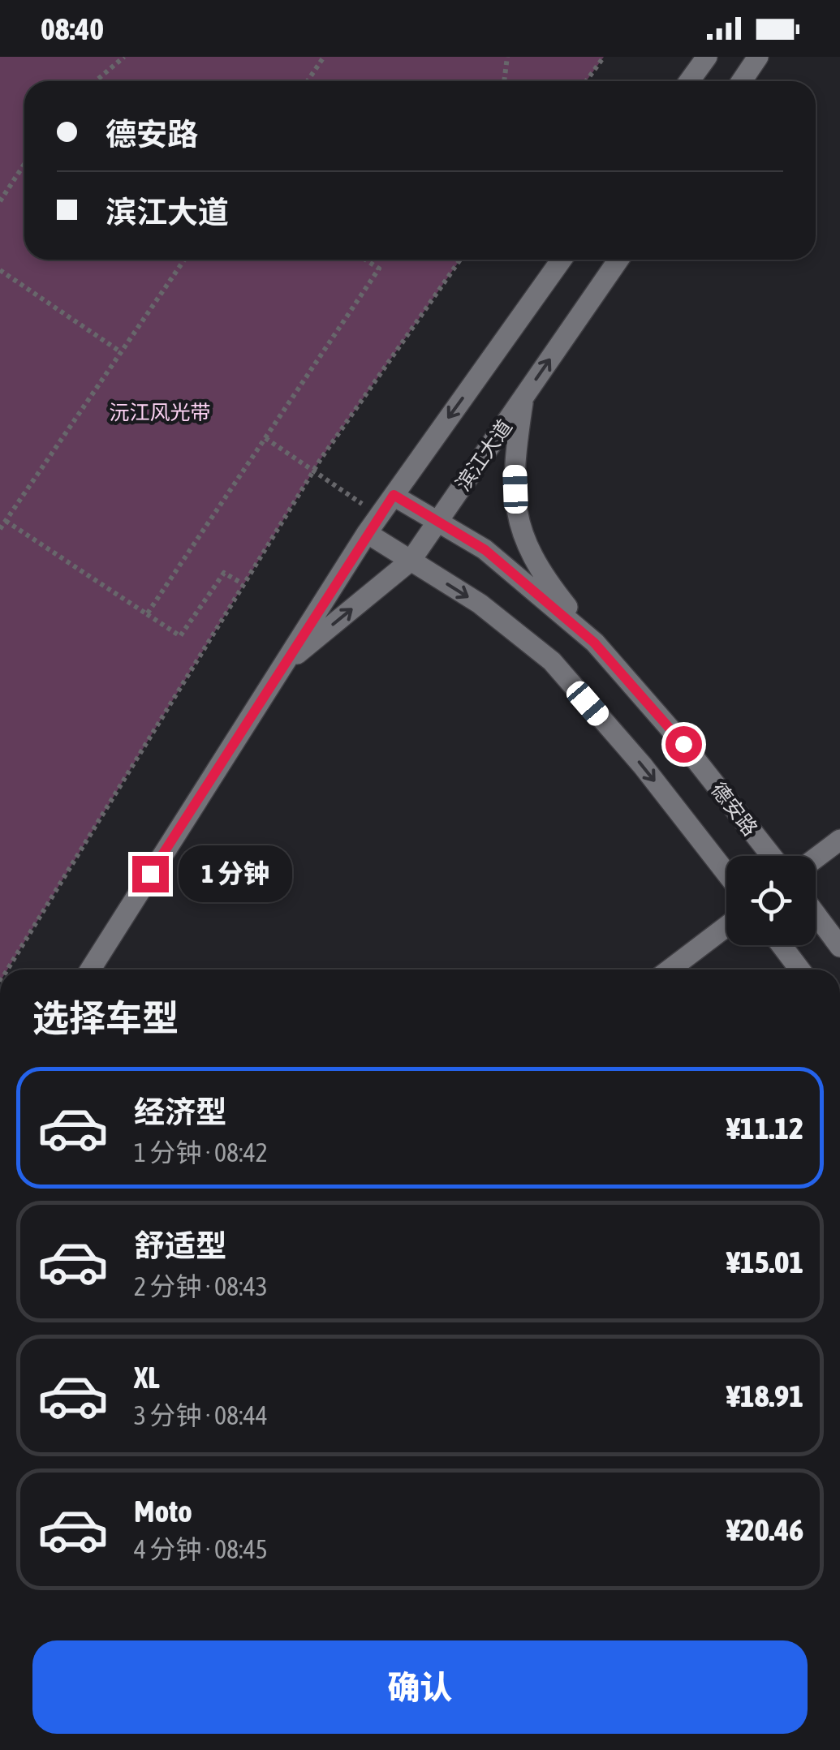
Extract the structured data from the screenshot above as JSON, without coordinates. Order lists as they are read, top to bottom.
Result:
{
  "streets": {
    "street": ["滨江大道", "德安路"]
  },
  "crossings": [
    ["滨江大道", "德安路"]
  ],
  "parks": ["沅江风光带"],
  "page": {
    "status": "08:40",
    "banner": ["德安路", "滨江大道"],
    "bubble": "1 分钟",
    "heading": "选择车型",
    "list": [
      {
        "name": "经济型",
        "note": "1 分钟 · 08:42",
        "value": "¥11.12"
      },
      {
        "name": "舒适型",
        "note": "2 分钟 · 08:43",
        "value": "¥15.01"
      },
      {
        "name": "XL",
        "note": "3 分钟 · 08:44",
        "value": "¥18.91"
      },
      {
        "name": "Moto",
        "note": "4 分钟 · 08:45",
        "value": "¥20.46"
      }
    ],
    "buttons": "确认"
  }
}
